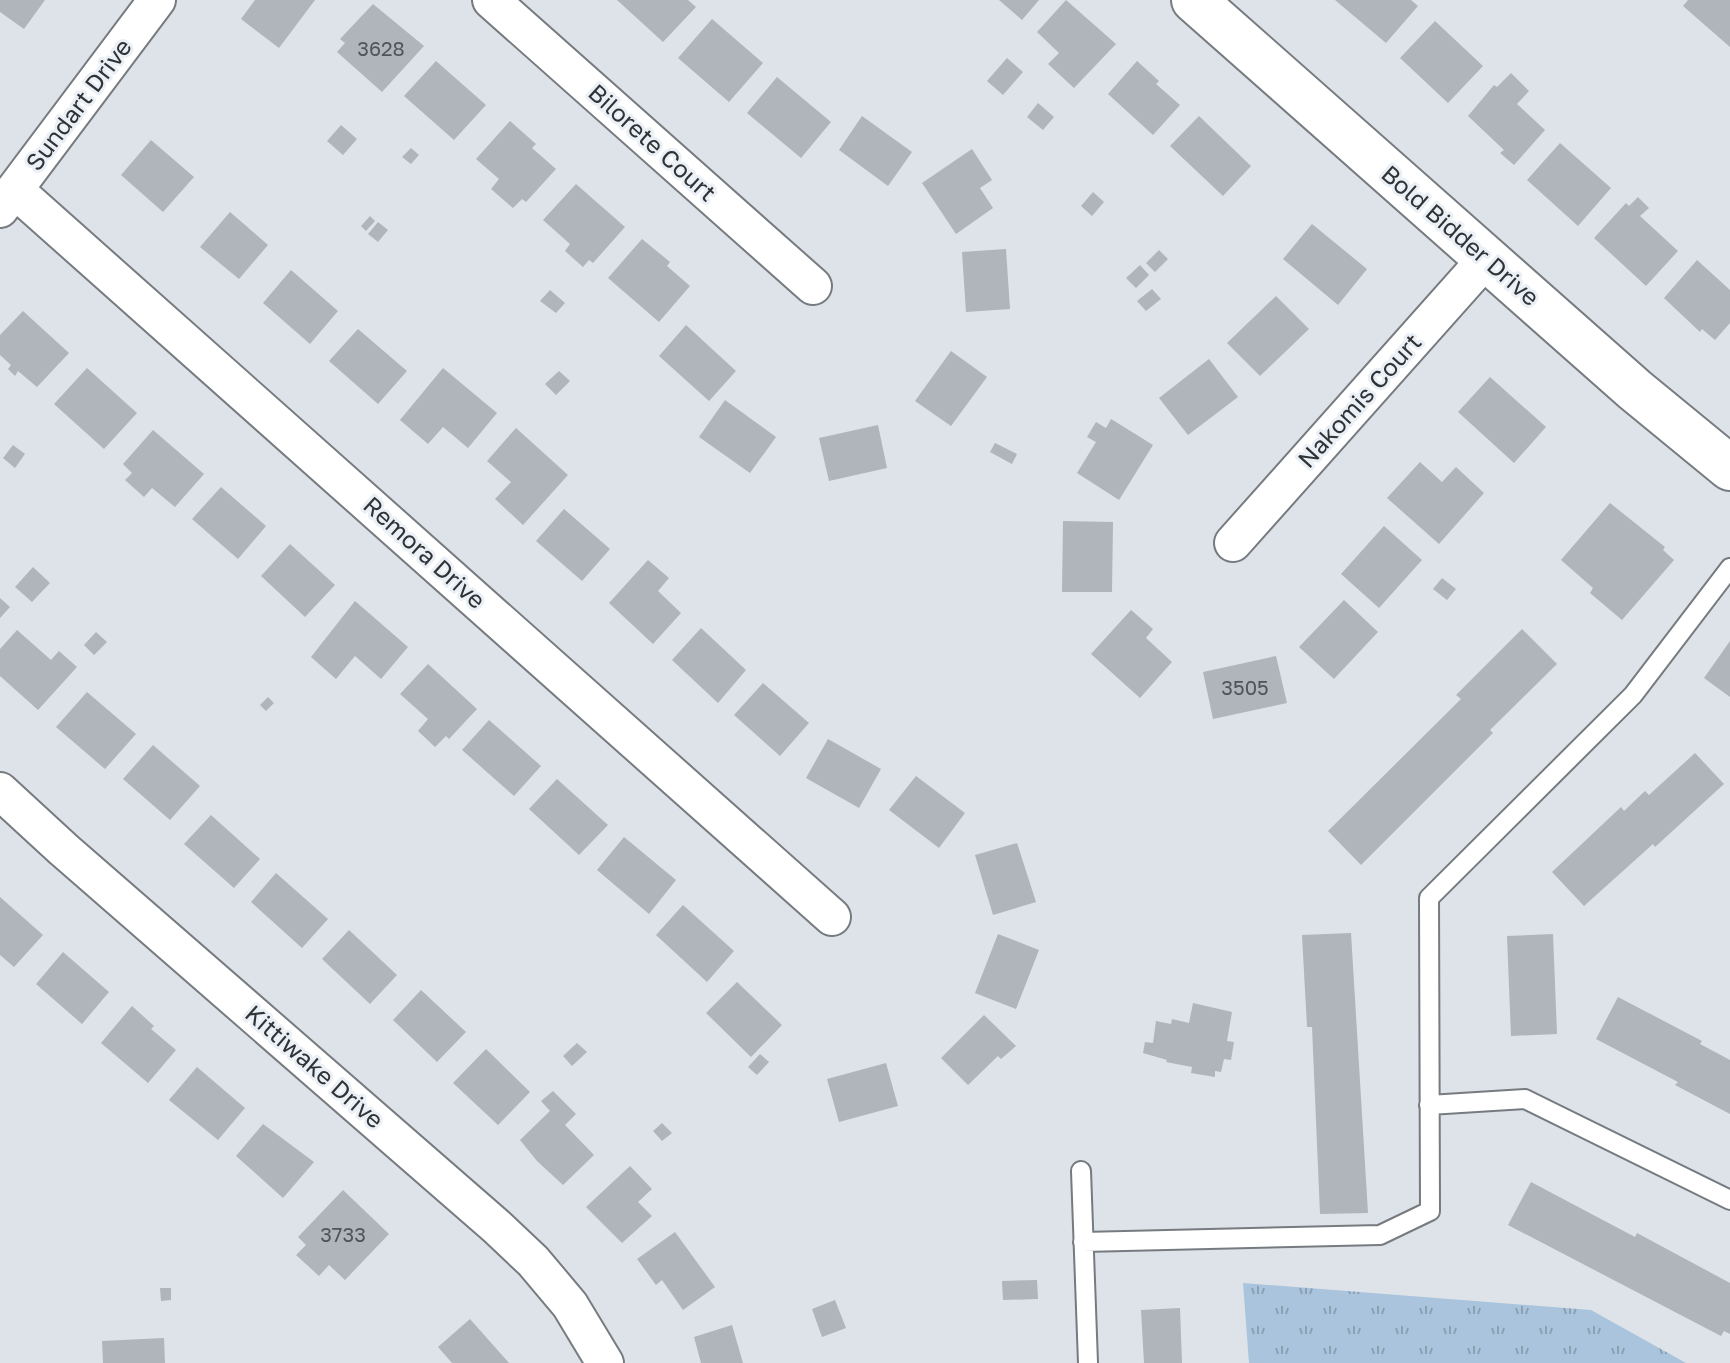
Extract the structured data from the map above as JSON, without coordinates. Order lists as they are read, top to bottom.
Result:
{
  "streets": {
    "street": [
      "Sundart Drive",
      "Bilorete Court",
      "Bold Bidder Drive",
      "Nakomis Court",
      "Remora Drive",
      "Kittiwake Drive"
    ]
  },
  "crossings": [
    ["Sundart Drive", "Remora Drive"],
    ["Bold Bidder Drive", "Nakomis Court"]
  ],
  "house_numbers": ["3628", "3505", "3733"]
}
